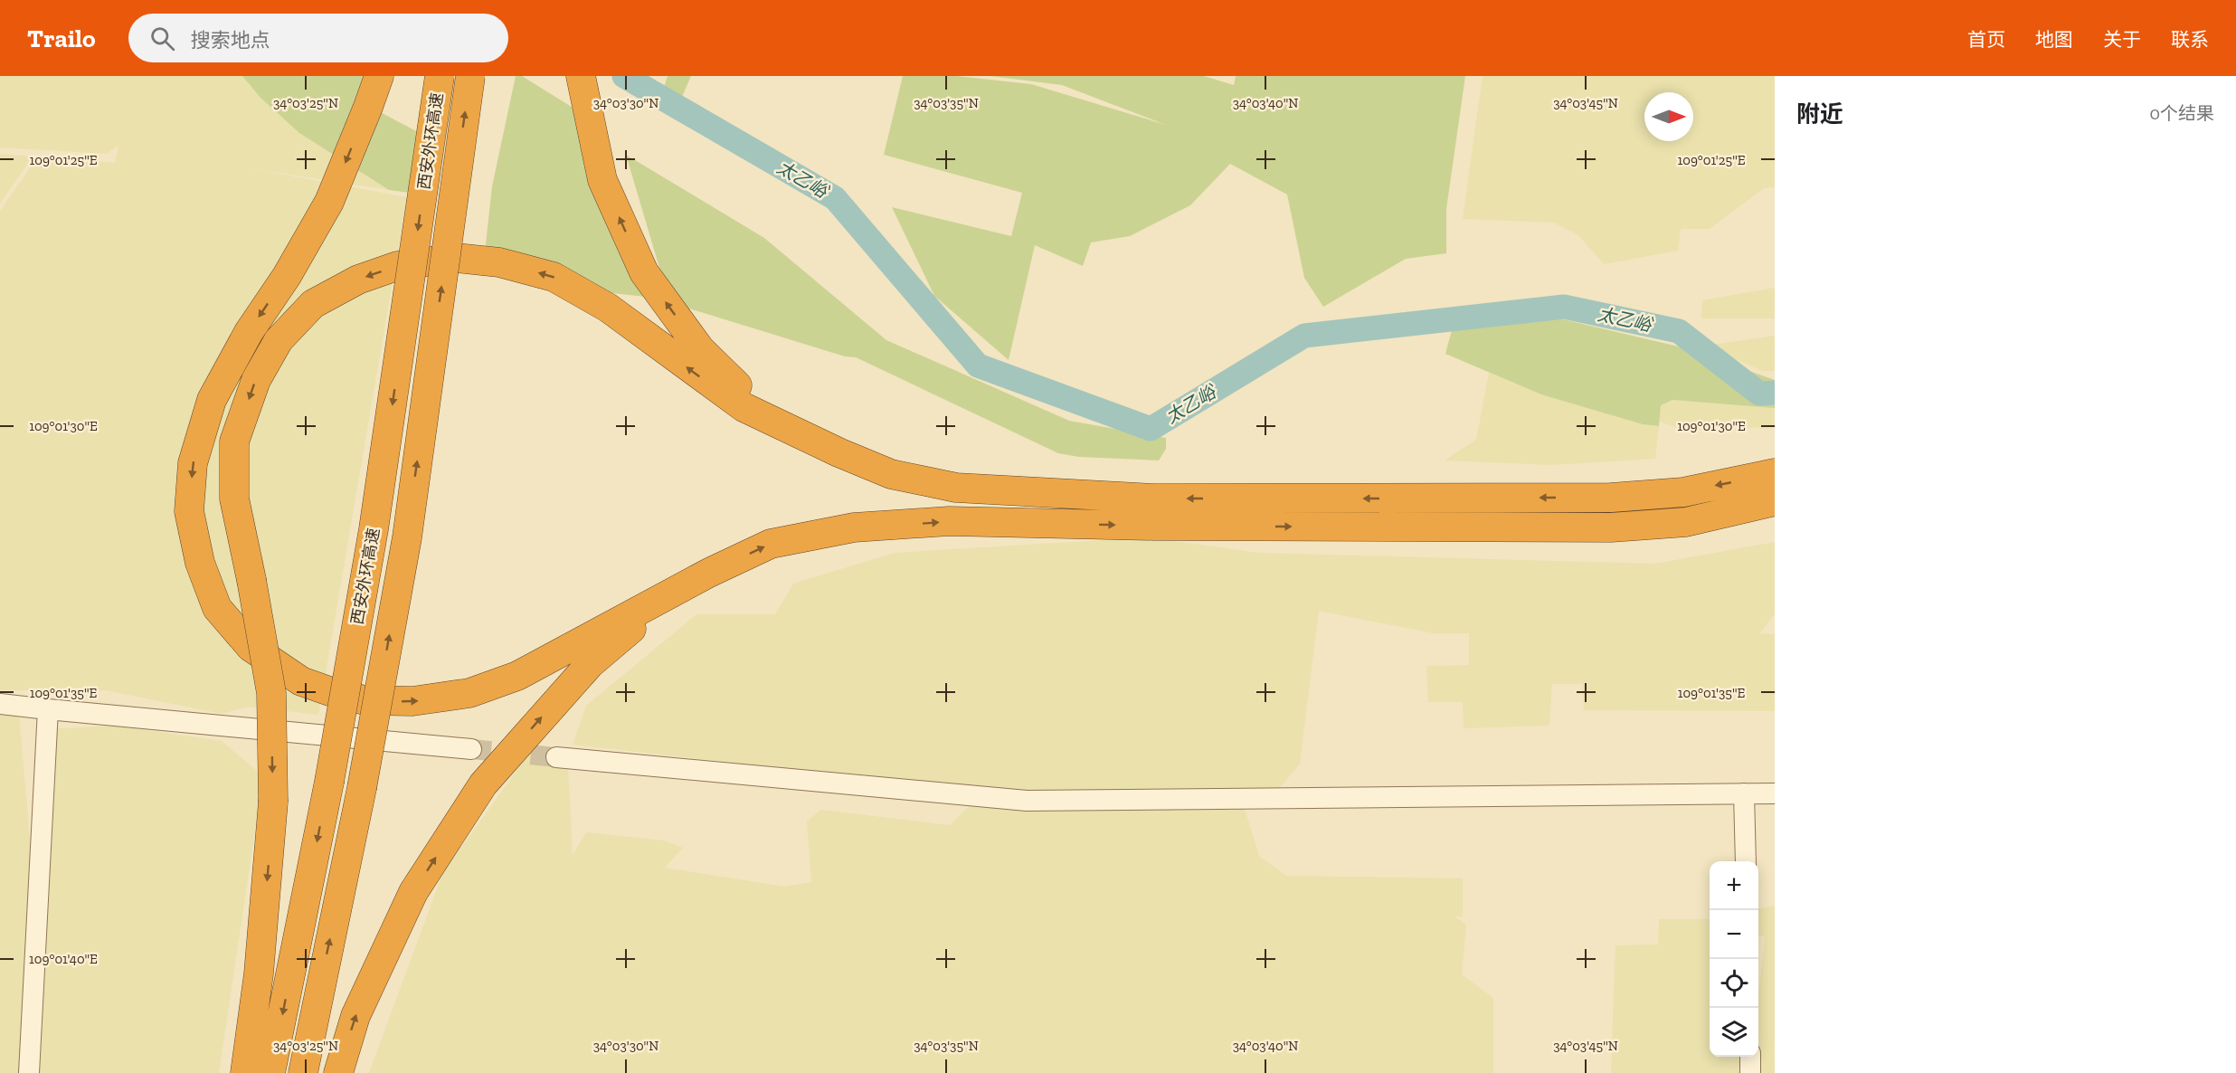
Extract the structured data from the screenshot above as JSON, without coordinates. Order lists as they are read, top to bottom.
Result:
{
  "streets": {
    "highway": ["西安外环高速"]
  },
  "water": ["太乙峪"],
  "north": "right",
  "page": {
    "header": "Trailo",
    "search": "搜索地点",
    "nav": [
      "首页",
      "地图",
      "关于",
      "联系"
    ],
    "heading": ["附近", "0个结果"],
    "map_buttons": ["+", "−"]
  },
  "coordinates": [
    "34°03'25\"N",
    "34°03'30\"N",
    "34°03'35\"N",
    "34°03'40\"N",
    "34°03'45\"N",
    "109°01'25\"E",
    "109°01'30\"E",
    "109°01'35\"E",
    "109°01'40\"E"
  ]
}
